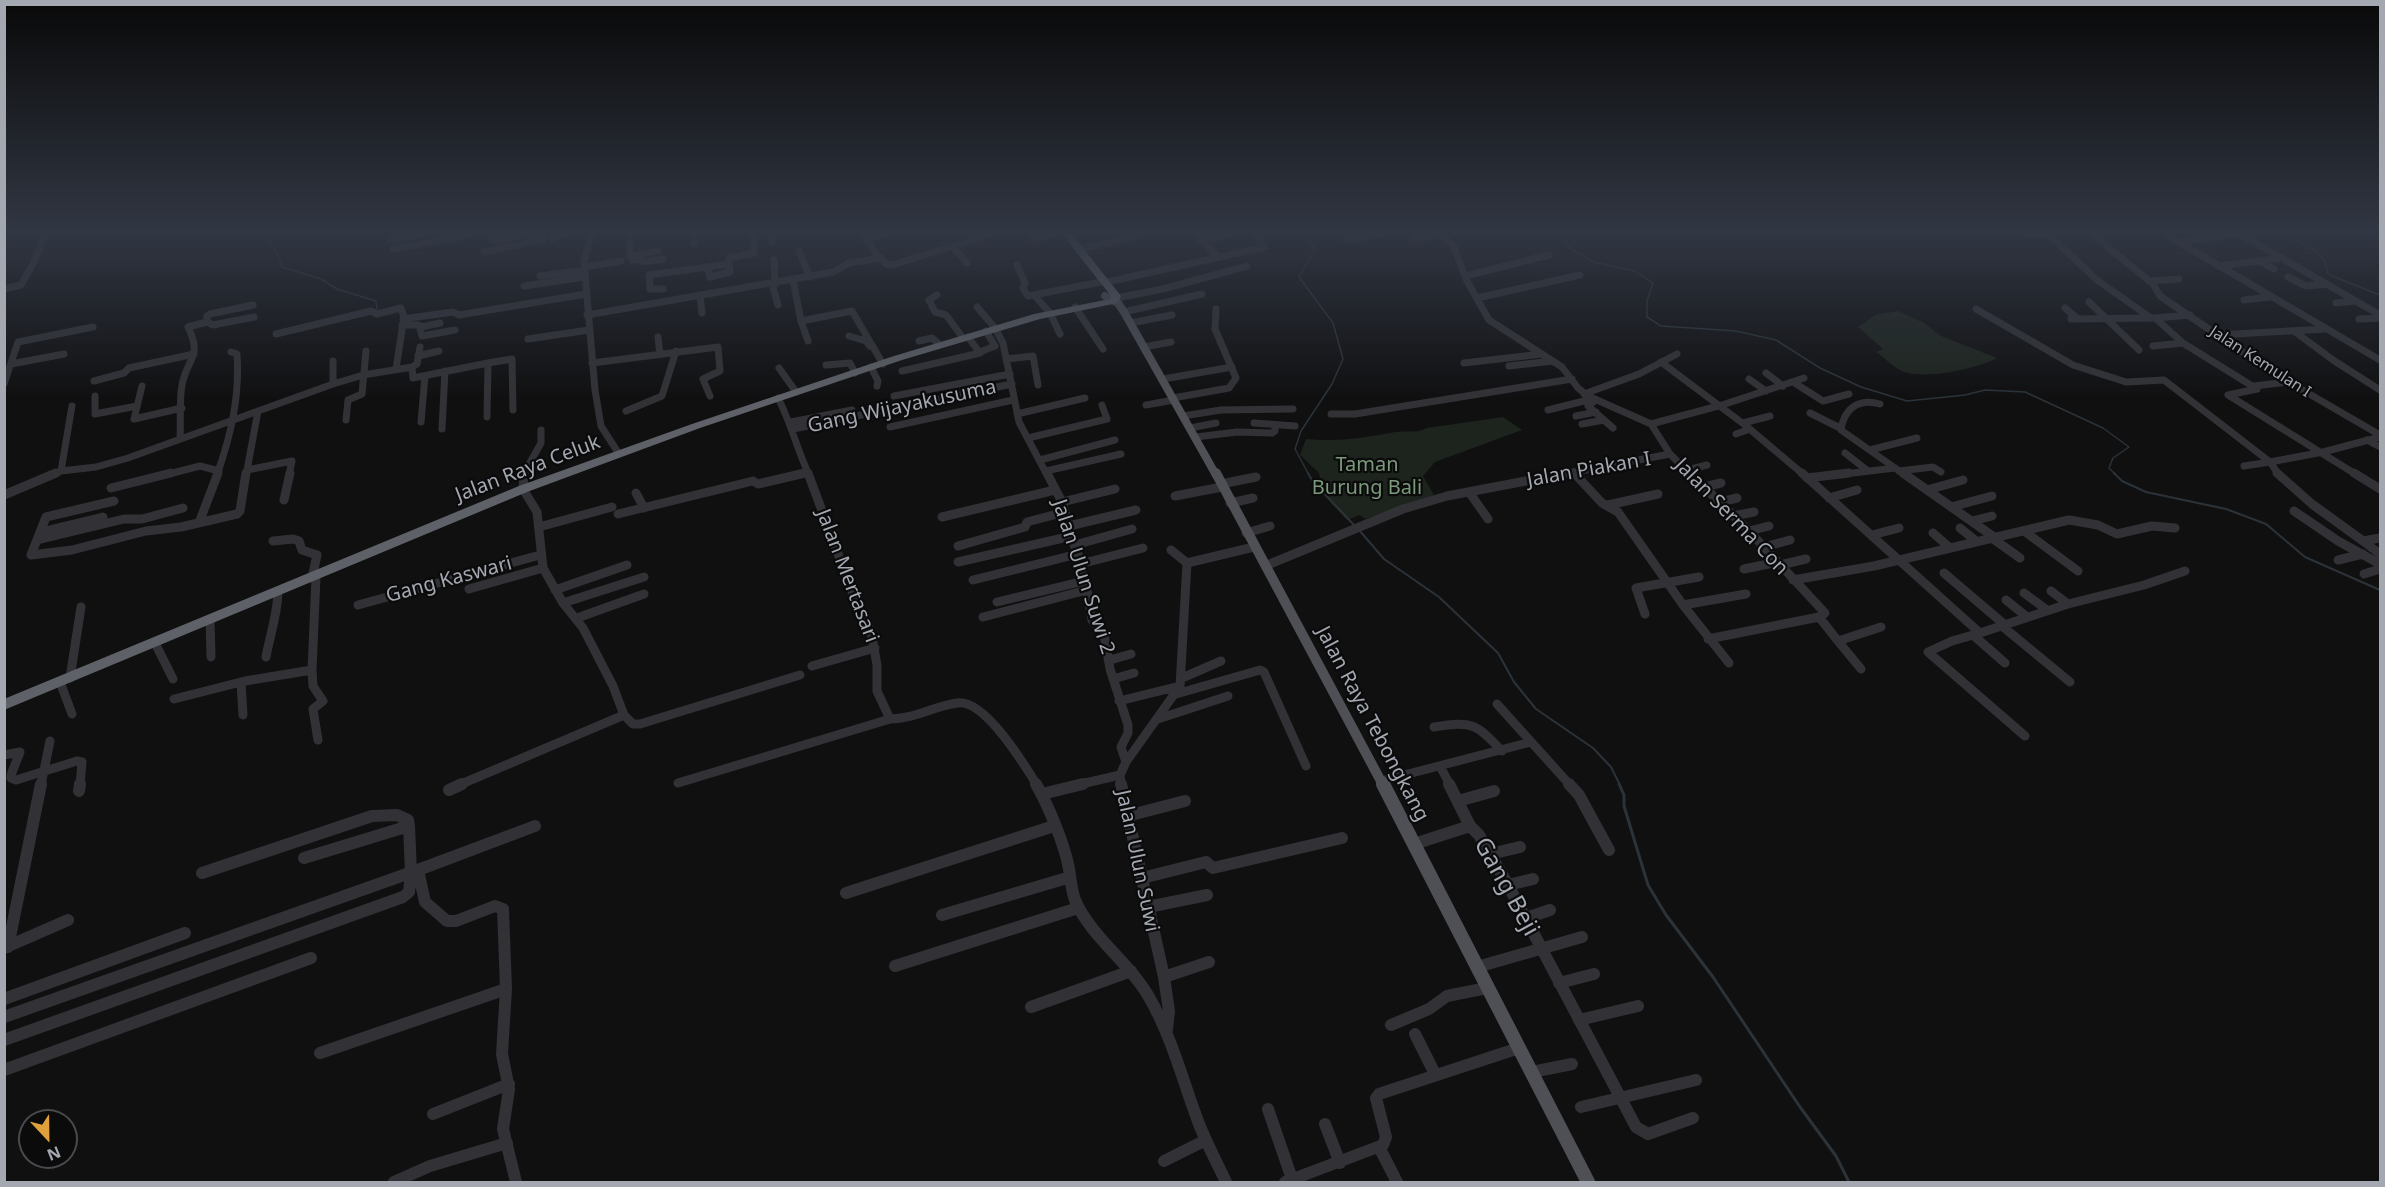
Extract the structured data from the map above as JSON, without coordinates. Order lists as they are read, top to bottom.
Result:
{
  "streets": {
    "highway": ["Jalan Raya Celuk"],
    "main road": ["Jalan Raya Tebongkang"],
    "street": [
      "Jalan Kemulan I",
      "Gang Wijayakusuma",
      "Jalan Piakan I",
      "Jalan Serma Con",
      "Jalan Mertasari",
      "Jalan Ulun Suwi 2",
      "Gang Kaswari",
      "Jalan Ulun Suwi",
      "Gang Beji"
    ]
  },
  "crossings": [
    ["Gang Wijayakusuma", "Jalan Mertasari"],
    ["Gang Wijayakusuma", "Jalan Ulun Suwi 2"],
    ["Jalan Raya Celuk", "Jalan Mertasari"],
    ["Jalan Raya Celuk", "Jalan Ulun Suwi 2"],
    ["Jalan Raya Celuk", "Jalan Raya Tebongkang"],
    ["Jalan Piakan I", "Jalan Serma Con"],
    ["Jalan Piakan I", "Jalan Raya Tebongkang"],
    ["Jalan Ulun Suwi 2", "Jalan Ulun Suwi"],
    ["Jalan Raya Tebongkang", "Gang Beji"]
  ],
  "parks": ["Taman Burung Bali"],
  "north": "bottom"
}
